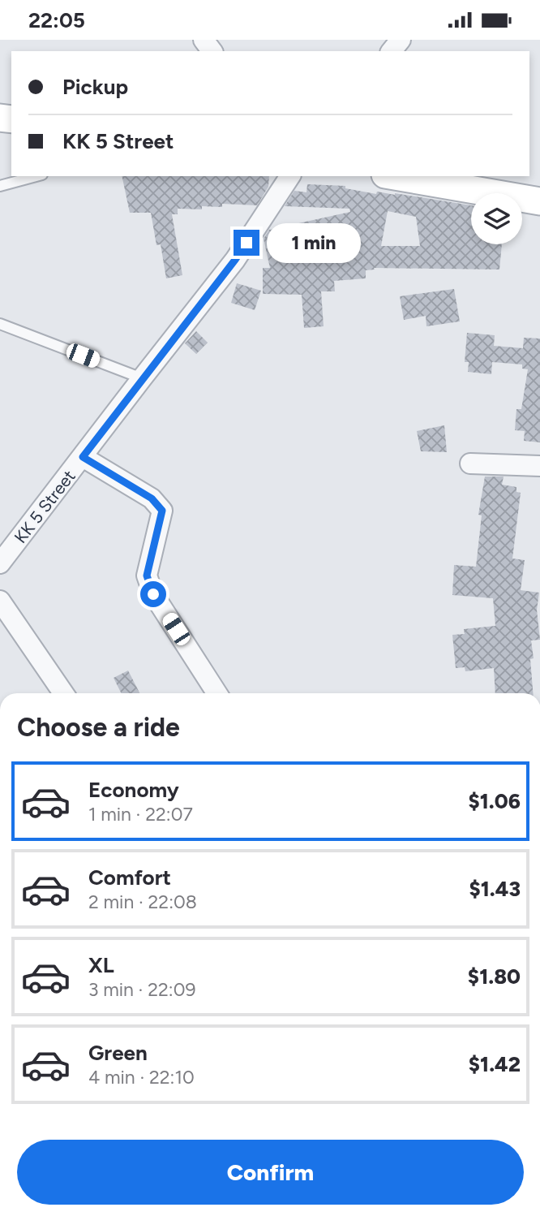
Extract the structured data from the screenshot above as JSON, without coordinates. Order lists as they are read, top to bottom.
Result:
{
  "streets": {
    "street": ["KK 5 Street"]
  },
  "page": {
    "status": "22:05",
    "banner": ["Pickup", "KK 5 Street"],
    "bubble": "1 min",
    "heading": "Choose a ride",
    "list": [
      {
        "name": "Economy",
        "note": "1 min · 22:07",
        "value": "$1.06"
      },
      {
        "name": "Comfort",
        "note": "2 min · 22:08",
        "value": "$1.43"
      },
      {
        "name": "XL",
        "note": "3 min · 22:09",
        "value": "$1.80"
      },
      {
        "name": "Green",
        "note": "4 min · 22:10",
        "value": "$1.42"
      }
    ],
    "buttons": "Confirm"
  }
}
